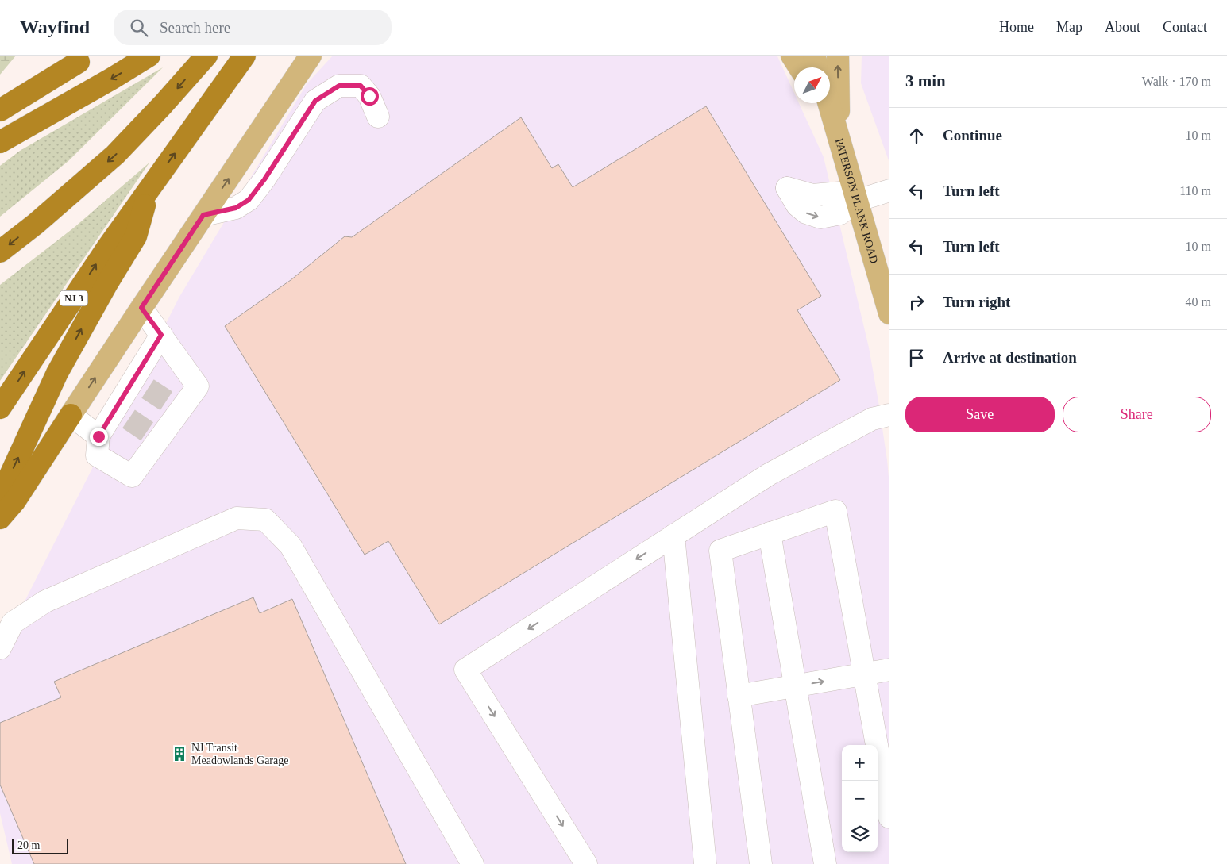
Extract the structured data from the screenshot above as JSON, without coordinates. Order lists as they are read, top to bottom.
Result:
{
  "streets": {
    "highway": ["NJ 3"],
    "main road": ["PATERSON PLANK ROAD"]
  },
  "places": {
    "building": ["NJ Transit Meadowlands Garage"]
  },
  "scale_bar": "20 m",
  "north": "top right",
  "page": {
    "header": "Wayfind",
    "search": "Search here",
    "nav": [
      "Home",
      "Map",
      "About",
      "Contact"
    ],
    "heading": ["3 min", "Walk · 170 m"],
    "list": [
      ["Continue", "10 m"],
      ["Turn left", "110 m"],
      ["Turn left", "10 m"],
      ["Turn right", "40 m"],
      "Arrive at destination"
    ],
    "buttons": ["Save", "Share"],
    "map_buttons": ["+", "−"],
    "scale": "20 m"
  }
}
